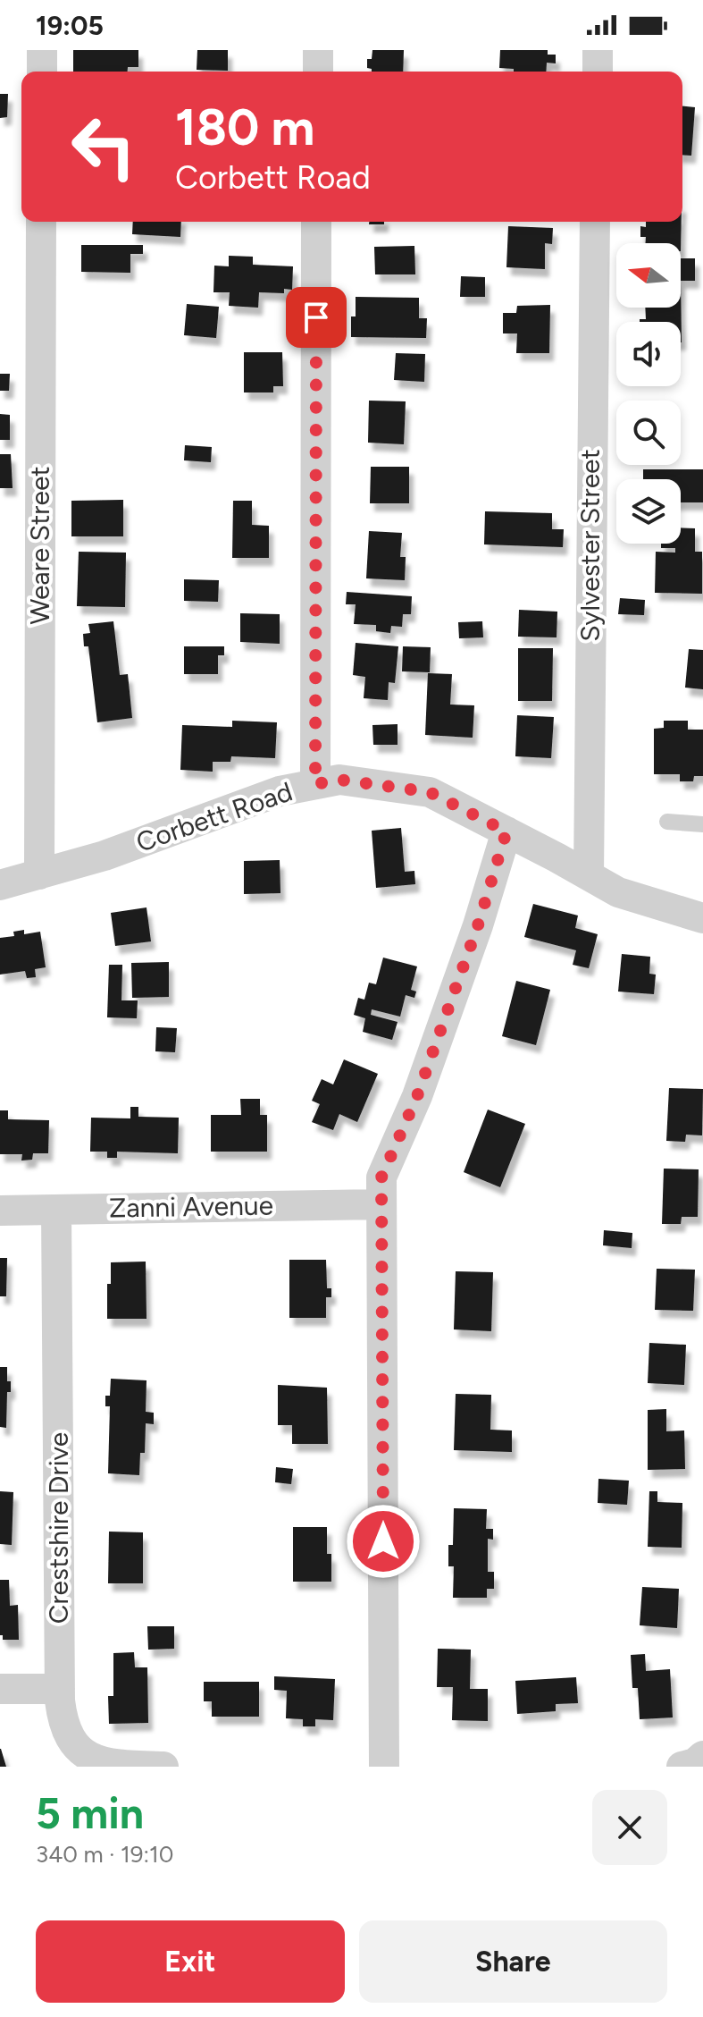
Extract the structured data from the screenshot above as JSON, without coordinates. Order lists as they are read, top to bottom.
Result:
{
  "streets": {
    "street": [
      "Weare Street",
      "Sylvester Street",
      "Corbett Road",
      "Zanni Avenue",
      "Crestshire Drive"
    ]
  },
  "crossings": [
    ["Weare Street", "Corbett Road"],
    ["Sylvester Street", "Corbett Road"],
    ["Zanni Avenue", "Crestshire Drive"]
  ],
  "north": "left",
  "page": {
    "status": "19:05",
    "turn": ["180 m", "Corbett Road"],
    "heading": ["5 min", "340 m · 19:10"],
    "buttons": ["Exit", "Share"]
  }
}
